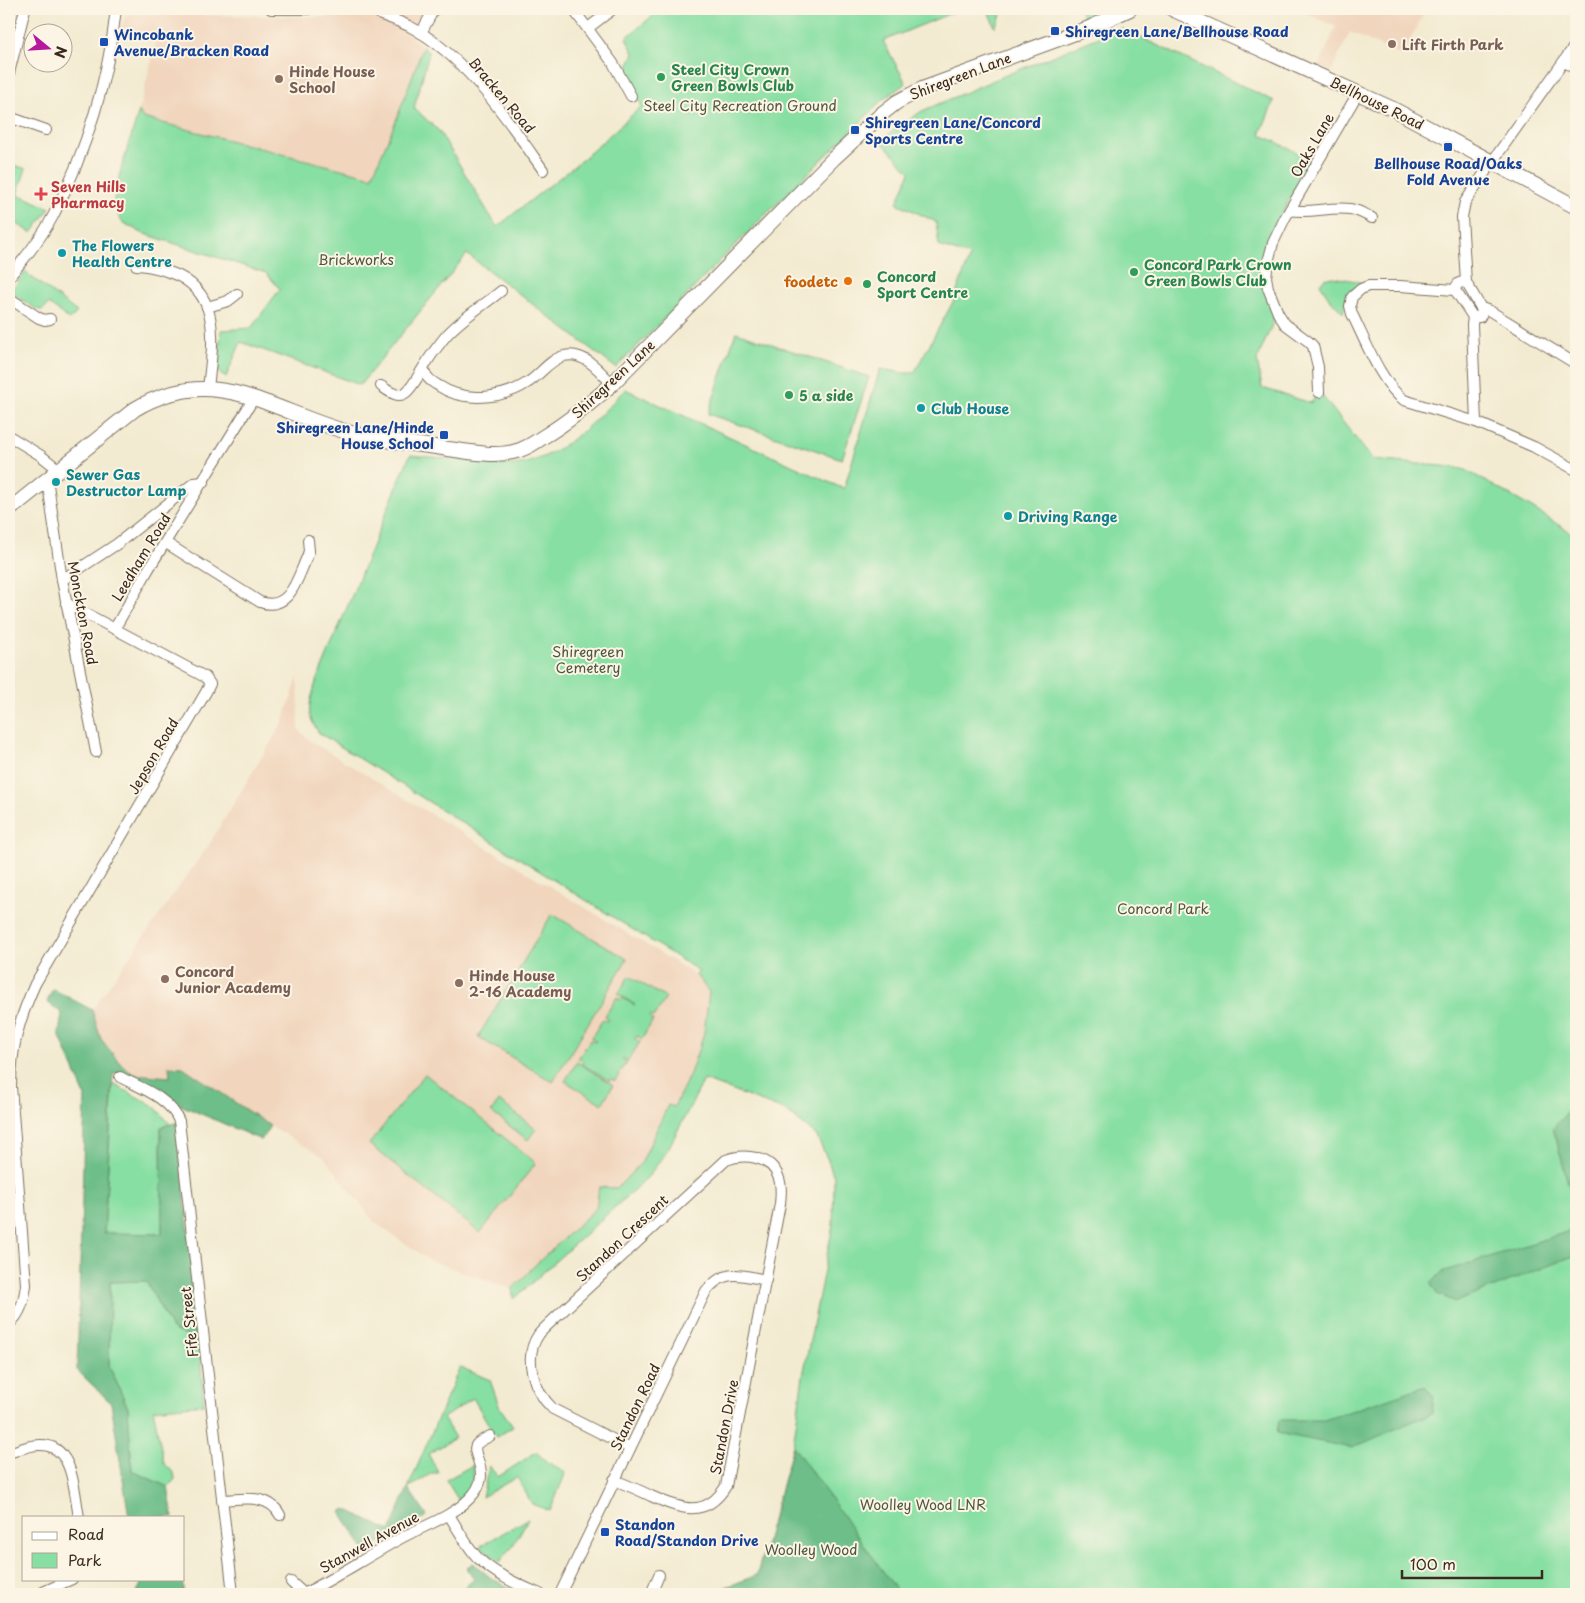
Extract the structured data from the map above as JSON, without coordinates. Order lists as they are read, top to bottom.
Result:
{
  "streets": {
    "street": [
      "Shiregreen Lane",
      "Bracken Road",
      "Bellhouse Road",
      "Oaks Lane",
      "Leedham Road",
      "Monckton Road",
      "Jepson Road",
      "Standon Crescent",
      "Fife Street",
      "Standon Road",
      "Standon Drive",
      "Stanwell Avenue"
    ]
  },
  "crossings": [
    ["Shiregreen Lane", "Leedham Road"],
    ["Shiregreen Lane", "Monckton Road"],
    ["Bellhouse Road", "Oaks Lane"],
    ["Leedham Road", "Jepson Road"],
    ["Monckton Road", "Jepson Road"],
    ["Standon Crescent", "Standon Road"],
    ["Standon Crescent", "Standon Drive"],
    ["Standon Road", "Standon Drive"]
  ],
  "parks": [
    "Steel City Recreation Ground",
    "Brickworks",
    "Shiregreen Cemetery",
    "Concord Park",
    "Woolley Wood LNR",
    "Woolley Wood"
  ],
  "places": {
    "transit": [
      "Shiregreen Lane/Bellhouse Road",
      "Wincobank Avenue/Bracken Road",
      "Shiregreen Lane/Concord Sports Centre",
      "Bellhouse Road/Oaks Fold Avenue",
      "Shiregreen Lane/Hinde House School",
      "Standon Road/Standon Drive"
    ],
    "other": [
      "Lift Firth Park",
      "Steel City Crown Green Bowls Club",
      "Hinde House School",
      "The Flowers Health Centre",
      "Concord Park Crown Green Bowls Club",
      "foodetc",
      "Concord Sport Centre",
      "5 a side",
      "Club House",
      "Sewer Gas Destructor Lamp",
      "Driving Range",
      "Concord Junior Academy",
      "Hinde House 2-16 Academy"
    ],
    "health": ["Seven Hills Pharmacy"]
  },
  "legend": ["Road", "Park"],
  "scale_bar": "100 m",
  "north": "right"
}
